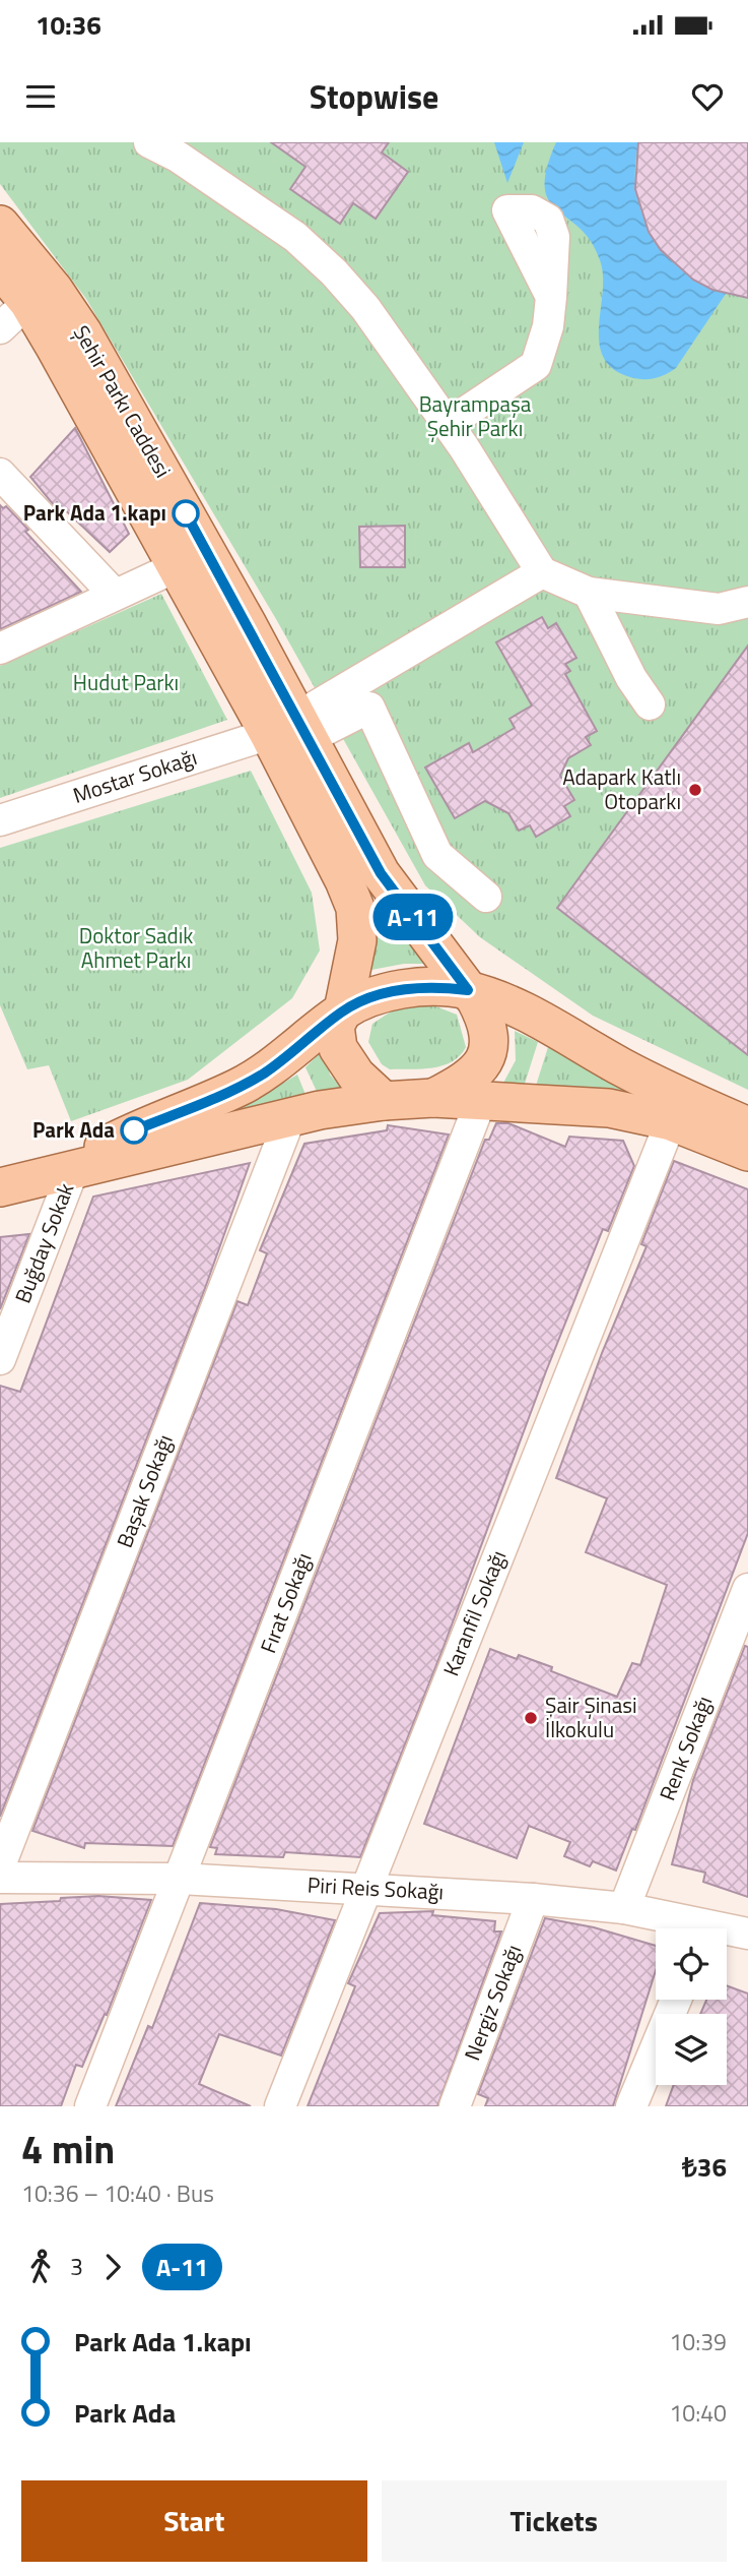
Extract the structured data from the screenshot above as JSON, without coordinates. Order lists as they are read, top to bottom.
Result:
{
  "streets": {
    "main road": ["Şehir Parkı Caddesi"],
    "street": [
      "Mostar Sokağı",
      "Buğday Sokak",
      "Başak Sokağı",
      "Fırat Sokağı",
      "Karanfil Sokağı",
      "Renk Sokağı",
      "Piri Reis Sokağı",
      "Nergiz Sokağı"
    ]
  },
  "crossings": [
    ["Şehir Parkı Caddesi", "Mostar Sokağı"],
    ["Fırat Sokağı", "Piri Reis Sokağı"],
    ["Karanfil Sokağı", "Piri Reis Sokağı"],
    ["Renk Sokağı", "Piri Reis Sokağı"],
    ["Piri Reis Sokağı", "Nergiz Sokağı"]
  ],
  "parks": ["Bayrampaşa Şehir Parkı", "Hudut Parkı", "Doktor Sadık Ahmet Parkı"],
  "places": [
    "Park Ada 1.kapı",
    "Adapark Katlı Otoparkı",
    "Park Ada",
    "Şair Şinasi İlkokulu"
  ],
  "lines": ["bus line A-11"],
  "page": {
    "status": "10:36",
    "header": "Stopwise",
    "on_map": "A-11",
    "heading": ["4 min", "10:36 – 10:40 · Bus", "₺36"],
    "legs": ["3", "A-11"],
    "list": [
      {
        "name": "Park Ada 1.kapı",
        "value": "10:39"
      },
      {
        "name": "Park Ada",
        "value": "10:40"
      }
    ],
    "buttons": ["Start", "Tickets"]
  }
}
